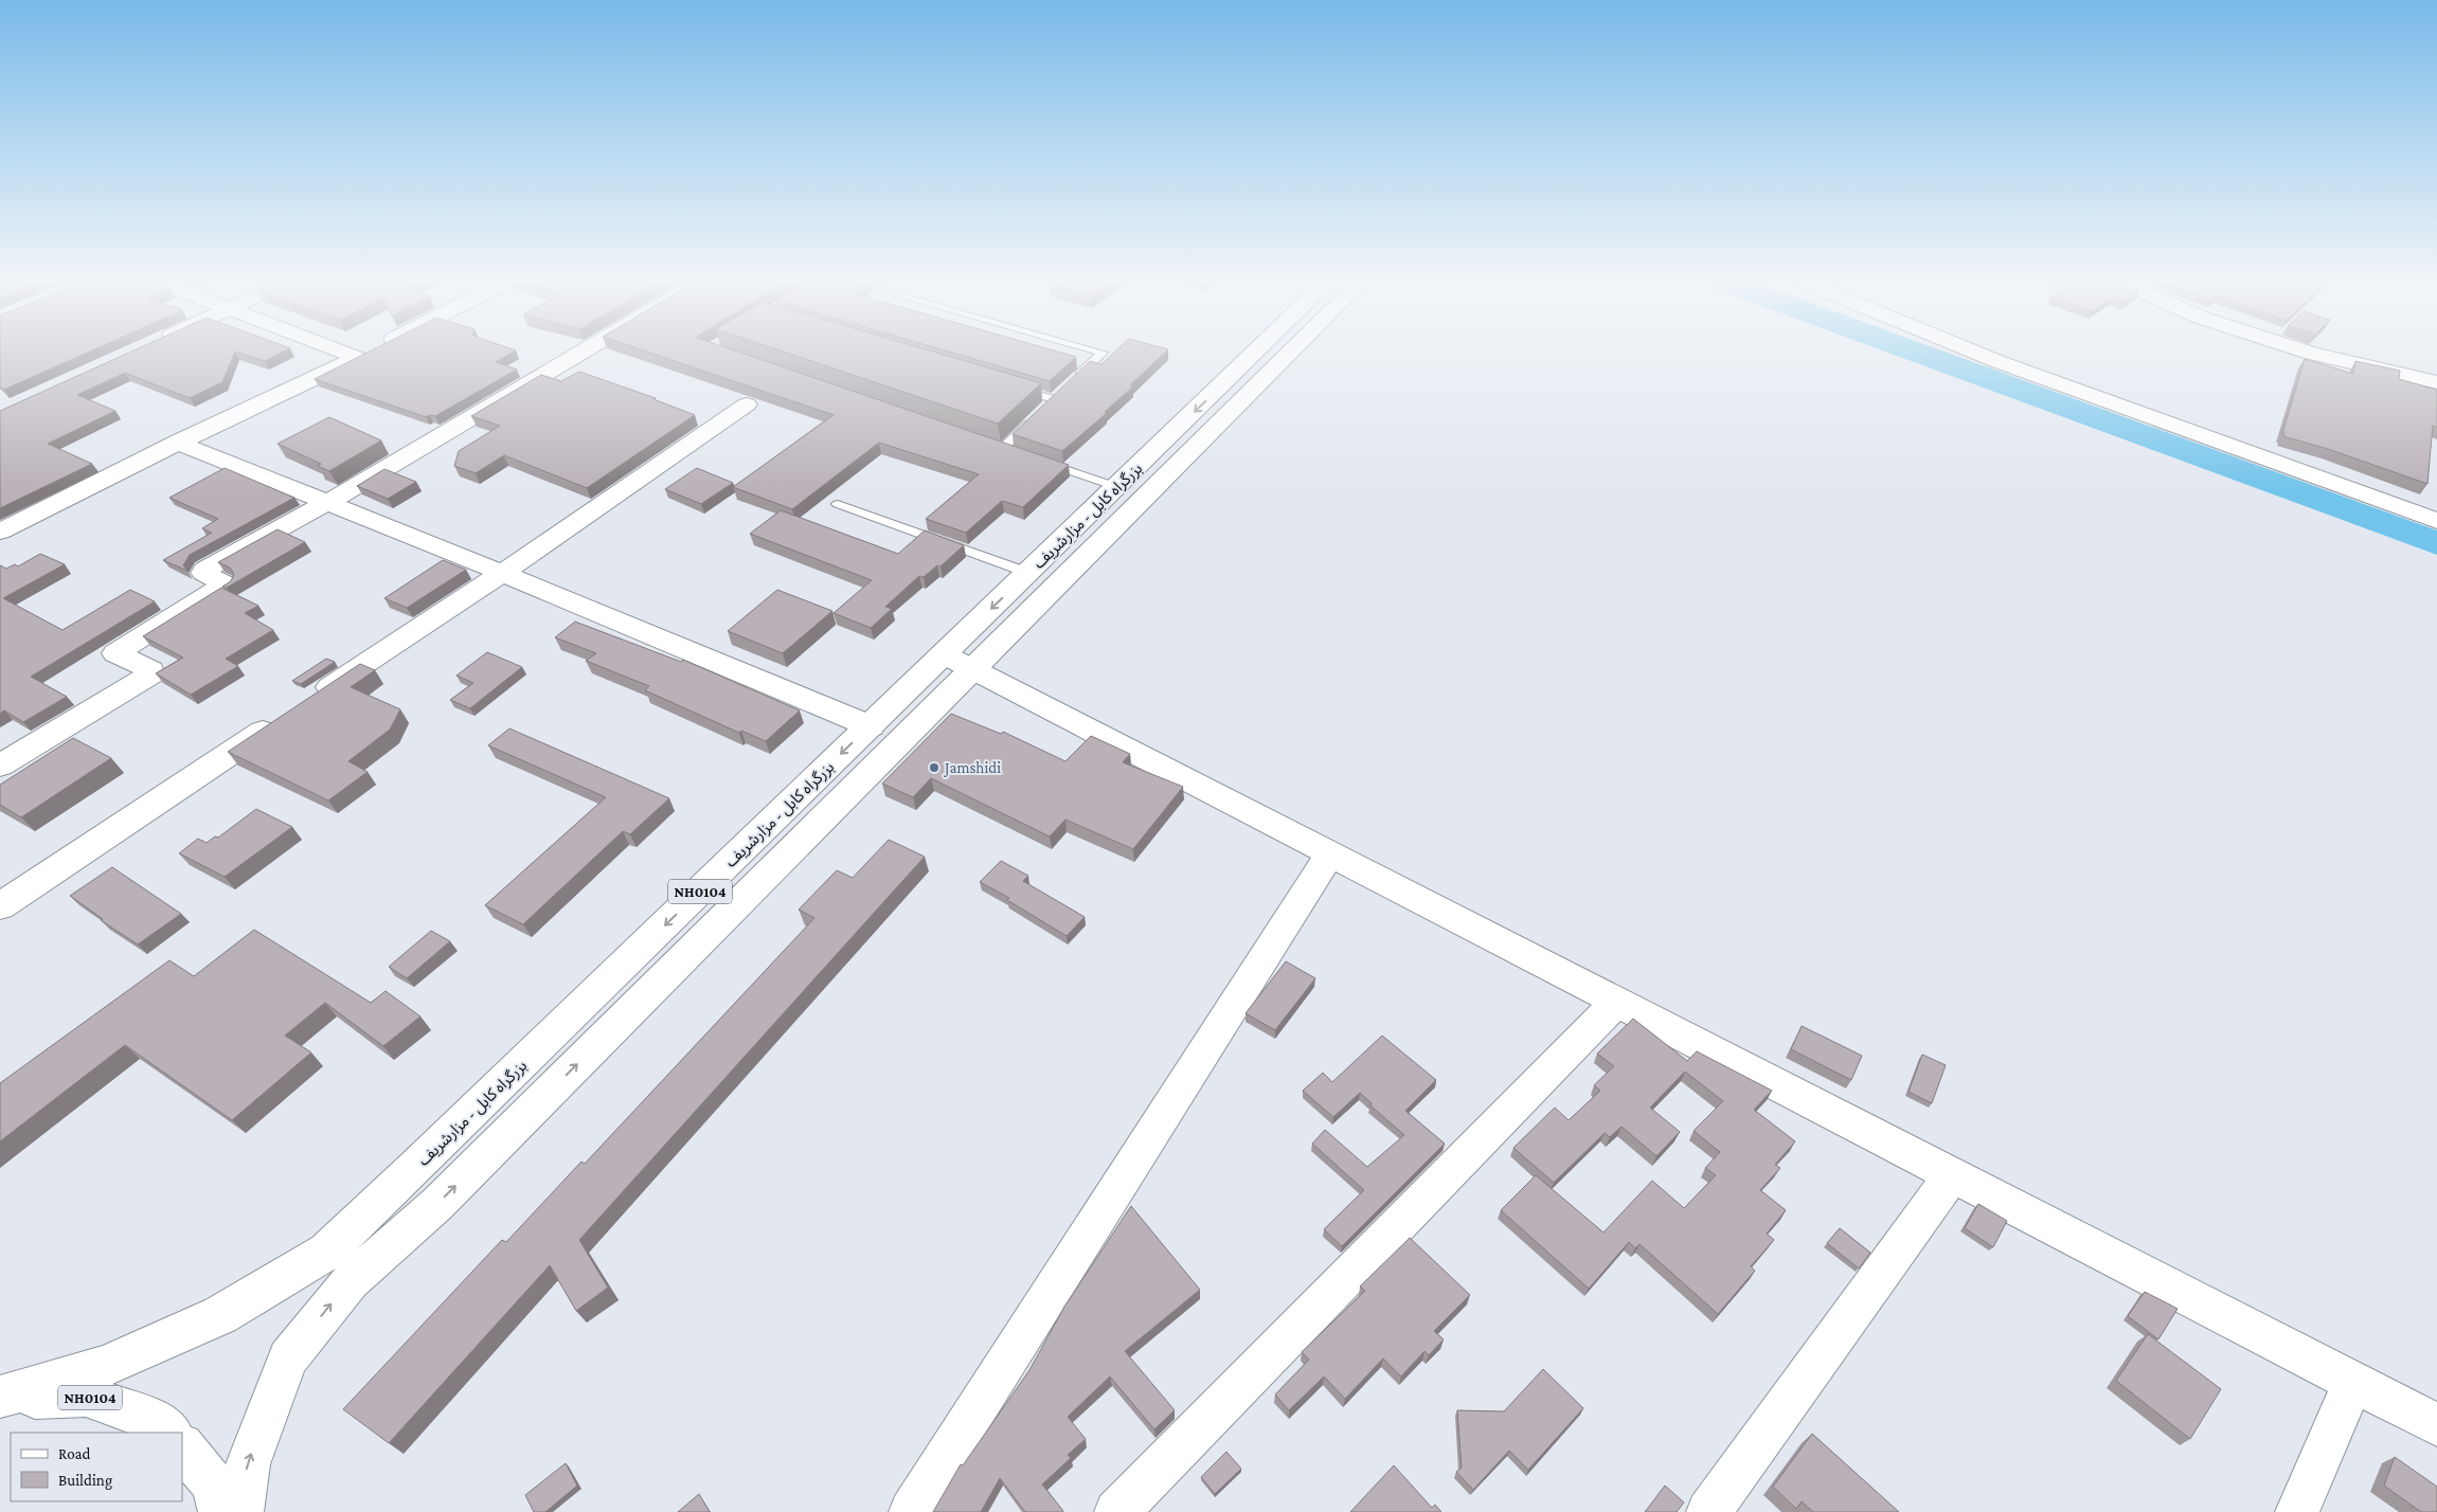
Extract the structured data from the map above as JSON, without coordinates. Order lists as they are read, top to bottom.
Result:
{
  "streets": {
    "main road": ["بزرگراه کابل - مزارشریف", "NH0104"]
  },
  "crossings": [
    ["بزرگراه کابل - مزارشریف", "NH0104"]
  ],
  "places": ["Jamshidi"],
  "legend": ["Road", "Building"]
}
